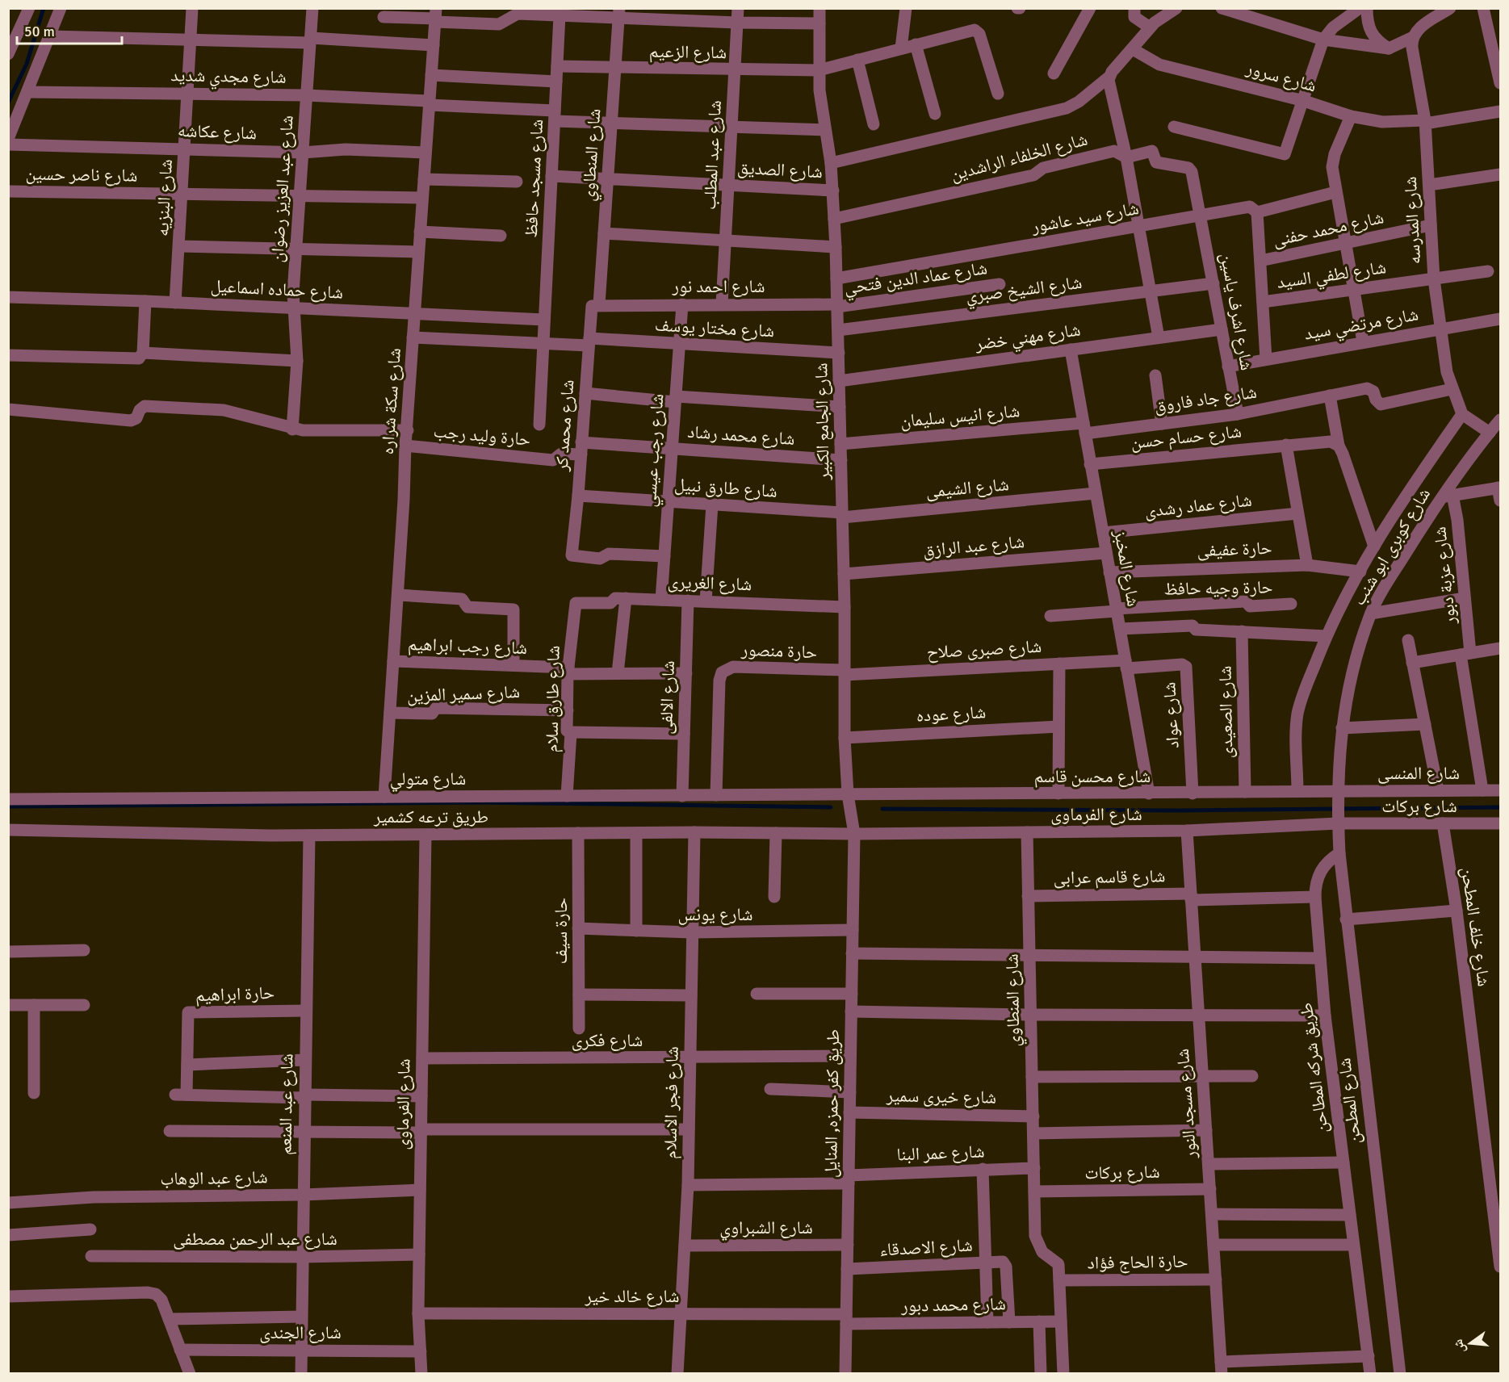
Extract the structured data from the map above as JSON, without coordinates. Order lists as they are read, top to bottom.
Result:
{
  "streets": {
    "street": [
      "شارع الزعيم",
      "شارع مجدي شديد",
      "شارع سرور",
      "شارع عكاشه",
      "شارع المنطاوي",
      "شارع عبد المطلب",
      "شارع الخلفاء الراشدين",
      "شارع الصديق",
      "شارع ناصر حسين",
      "شارع مسجد حافظ",
      "شارع عبد العزيز رضوان",
      "شارع البنزيه",
      "شارع سيد عاشور",
      "شارع المدرسه",
      "شارع محمد حفنى",
      "شارع لطفي السيد",
      "شارع عماد الدين فتحي",
      "شارع احمد نور",
      "شارع حماده اسماعيل",
      "شارع الشيخ صبري",
      "شارع اشرف ياسين",
      "شارع مرتضي سيد",
      "شارع مختار يوسف",
      "شارع مهني خضر",
      "شارع جاد فاروق",
      "شارع سكة شراره",
      "شارع انيس سليمان",
      "شارع الجامع الكبير",
      "شارع محمد كر",
      "حارة وليد رجب",
      "شارع محمد رشاد",
      "شارع حسام حسن",
      "شارع رجب عيسي",
      "شارع طارق نبيل",
      "شارع الشيمى",
      "شارع عماد رشدى",
      "شارع عبد الرازق",
      "شارع كوبرى ابو شنب",
      "حارة عفيفى",
      "شارع المخبز",
      "شارع عزبة دبور",
      "شارع الغريرى",
      "حارة وجيه حافظ",
      "شارع رجب ابراهيم",
      "شارع صبرى صلاح",
      "حارة منصور",
      "شارع سمير المزين",
      "شارع الالفى",
      "شارع طارق سلام",
      "شارع الصعيدى",
      "شارع عوده",
      "شارع عواد",
      "شارع المنسى",
      "شارع محسن قاسم",
      "شارع متولي",
      "شارع بركات",
      "شارع الفرماوى",
      "طريق ترعه كشمير",
      "شارع قاسم عرابى",
      "شارع يونس",
      "شارع خلف المطحن",
      "حارة سيف",
      "حارة ابراهيم",
      "شارع فكرى",
      "طريق شركه المطاحن",
      "شارع خيرى سمير",
      "شارع المطحن",
      "شارع فجر الاسلام",
      "طريق كفر حمزه, المنايل",
      "شارع مسجد النور",
      "شارع عبد المنعم",
      "شارع عمر البنا",
      "شارع عبد الوهاب",
      "شارع الشبراوي",
      "شارع عبد الرحمن مصطفى",
      "شارع الاصدقاء",
      "حارة الحاج فؤاد",
      "شارع خالد خير",
      "شارع محمد دبور",
      "شارع الجندى"
    ]
  },
  "crossings": [
    ["شارع الزعيم", "شارع المنطاوي"],
    ["شارع الزعيم", "شارع عبد المطلب"],
    ["شارع الزعيم", "شارع مسجد حافظ"],
    ["شارع الزعيم", "شارع الجامع الكبير"],
    ["شارع مجدي شديد", "شارع المنطاوي"],
    ["شارع مجدي شديد", "شارع عبد المطلب"],
    ["شارع مجدي شديد", "شارع مسجد حافظ"],
    ["شارع مجدي شديد", "شارع عبد العزيز رضوان"],
    ["شارع مجدي شديد", "شارع البنزيه"],
    ["شارع مجدي شديد", "شارع سكة شراره"],
    ["شارع مجدي شديد", "شارع الجامع الكبير"],
    ["شارع سرور", "شارع المدرسه"],
    ["شارع عكاشه", "شارع عبد العزيز رضوان"],
    ["شارع عكاشه", "شارع البنزيه"],
    ["شارع عكاشه", "شارع سكة شراره"],
    ["شارع المنطاوي", "شارع الصديق"],
    ["شارع المنطاوي", "شارع احمد نور"],
    ["شارع المنطاوي", "شارع محمد كر"],
    ["شارع المنطاوي", "شارع بركات"],
    ["شارع المنطاوي", "شارع الفرماوى"],
    ["شارع المنطاوي", "شارع قاسم عرابى"],
    ["شارع المنطاوي", "شارع خيرى سمير"],
    ["شارع المنطاوي", "شارع عمر البنا"],
    ["شارع المنطاوي", "حارة الحاج فؤاد"],
    ["شارع المنطاوي", "شارع محمد دبور"],
    ["شارع عبد المطلب", "شارع الصديق"],
    ["شارع عبد المطلب", "شارع احمد نور"],
    ["شارع الخلفاء الراشدين", "شارع اشرف ياسين"],
    ["شارع الخلفاء الراشدين", "شارع الجامع الكبير"],
    ["شارع الصديق", "شارع مسجد حافظ"],
    ["شارع الصديق", "شارع الجامع الكبير"],
    ["شارع ناصر حسين", "شارع عبد العزيز رضوان"],
    ["شارع ناصر حسين", "شارع البنزيه"],
    ["شارع ناصر حسين", "شارع سكة شراره"],
    ["شارع مسجد حافظ", "شارع حماده اسماعيل"],
    ["شارع مسجد حافظ", "شارع مختار يوسف"],
    ["شارع عبد العزيز رضوان", "شارع حماده اسماعيل"],
    ["شارع البنزيه", "شارع حماده اسماعيل"],
    ["شارع سيد عاشور", "شارع اشرف ياسين"],
    ["شارع سيد عاشور", "شارع الجامع الكبير"],
    ["شارع المدرسه", "شارع محمد حفنى"],
    ["شارع المدرسه", "شارع لطفي السيد"],
    ["شارع المدرسه", "شارع مرتضي سيد"],
    ["شارع المدرسه", "شارع جاد فاروق"],
    ["شارع المدرسه", "شارع كوبرى ابو شنب"],
    ["شارع عماد الدين فتحي", "شارع احمد نور"],
    ["شارع عماد الدين فتحي", "شارع الجامع الكبير"],
    ["شارع احمد نور", "شارع الجامع الكبير"],
    ["شارع احمد نور", "شارع محمد كر"],
    ["شارع احمد نور", "شارع رجب عيسي"],
    ["شارع حماده اسماعيل", "شارع سكة شراره"],
    ["شارع الشيخ صبري", "شارع اشرف ياسين"],
    ["شارع الشيخ صبري", "شارع الجامع الكبير"],
    ["شارع اشرف ياسين", "شارع مرتضي سيد"],
    ["شارع اشرف ياسين", "شارع مهني خضر"],
    ["شارع اشرف ياسين", "شارع جاد فاروق"],
    ["شارع مختار يوسف", "شارع سكة شراره"],
    ["شارع مختار يوسف", "شارع الجامع الكبير"],
    ["شارع مختار يوسف", "شارع محمد كر"],
    ["شارع مختار يوسف", "شارع رجب عيسي"],
    ["شارع مهني خضر", "شارع الجامع الكبير"],
    ["شارع مهني خضر", "شارع المخبز"],
    ["شارع جاد فاروق", "شارع انيس سليمان"],
    ["شارع جاد فاروق", "شارع المخبز"],
    ["شارع سكة شراره", "حارة وليد رجب"],
    ["شارع سكة شراره", "شارع رجب ابراهيم"],
    ["شارع سكة شراره", "شارع سمير المزين"],
    ["شارع سكة شراره", "شارع متولي"],
    ["شارع انيس سليمان", "شارع الجامع الكبير"],
    ["شارع انيس سليمان", "شارع المخبز"],
    ["شارع الجامع الكبير", "شارع محمد رشاد"],
    ["شارع الجامع الكبير", "شارع طارق نبيل"],
    ["شارع الجامع الكبير", "شارع الشيمى"],
    ["شارع الجامع الكبير", "شارع عبد الرازق"],
    ["شارع الجامع الكبير", "شارع الغريرى"],
    ["شارع الجامع الكبير", "شارع صبرى صلاح"],
    ["شارع الجامع الكبير", "حارة منصور"],
    ["شارع الجامع الكبير", "شارع عوده"],
    ["شارع الجامع الكبير", "شارع محسن قاسم"],
    ["شارع الجامع الكبير", "شارع متولي"],
    ["شارع الجامع الكبير", "شارع الفرماوى"],
    ["شارع الجامع الكبير", "طريق ترعه كشمير"],
    ["شارع الجامع الكبير", "طريق كفر حمزه, المنايل"],
    ["شارع محمد كر", "حارة وليد رجب"],
    ["شارع محمد كر", "شارع محمد رشاد"],
    ["شارع محمد كر", "شارع رجب عيسي"],
    ["شارع محمد كر", "شارع طارق نبيل"],
    ["حارة وليد رجب", "شارع محمد رشاد"],
    ["شارع محمد رشاد", "شارع رجب عيسي"],
    ["شارع حسام حسن", "شارع المخبز"],
    ["شارع رجب عيسي", "شارع طارق نبيل"],
    ["شارع رجب عيسي", "شارع الغريرى"],
    ["شارع طارق نبيل", "شارع الشيمى"],
    ["شارع الشيمى", "شارع المخبز"],
    ["شارع عماد رشدى", "شارع المخبز"],
    ["شارع عبد الرازق", "شارع المخبز"],
    ["شارع كوبرى ابو شنب", "حارة عفيفى"],
    ["شارع كوبرى ابو شنب", "شارع عزبة دبور"],
    ["شارع كوبرى ابو شنب", "شارع المنسى"],
    ["شارع كوبرى ابو شنب", "شارع محسن قاسم"],
    ["شارع كوبرى ابو شنب", "شارع بركات"],
    ["شارع كوبرى ابو شنب", "شارع الفرماوى"],
    ["شارع كوبرى ابو شنب", "شارع المطحن"],
    ["حارة عفيفى", "شارع المخبز"],
    ["شارع المخبز", "حارة وجيه حافظ"],
    ["شارع المخبز", "شارع صبرى صلاح"],
    ["شارع المخبز", "شارع عواد"],
    ["شارع المخبز", "شارع محسن قاسم"],
    ["شارع عزبة دبور", "شارع المنسى"],
    ["شارع الغريرى", "شارع الالفى"],
    ["شارع الغريرى", "شارع طارق سلام"],
    ["شارع رجب ابراهيم", "شارع الالفى"],
    ["شارع رجب ابراهيم", "شارع طارق سلام"],
    ["شارع صبرى صلاح", "حارة منصور"],
    ["شارع صبرى صلاح", "شارع عواد"],
    ["حارة منصور", "شارع متولي"],
    ["شارع سمير المزين", "شارع طارق سلام"],
    ["شارع الالفى", "شارع متولي"],
    ["شارع طارق سلام", "شارع متولي"],
    ["شارع الصعيدى", "شارع محسن قاسم"],
    ["شارع عواد", "شارع محسن قاسم"],
    ["شارع المنسى", "شارع محسن قاسم"],
    ["شارع محسن قاسم", "شارع متولي"],
    ["شارع بركات", "شارع الفرماوى"],
    ["شارع بركات", "شارع خلف المطحن"],
    ["شارع بركات", "شارع المطحن"],
    ["شارع بركات", "شارع مسجد النور"],
    ["شارع الفرماوى", "طريق ترعه كشمير"],
    ["شارع الفرماوى", "شارع فكرى"],
    ["شارع الفرماوى", "شارع المطحن"],
    ["شارع الفرماوى", "طريق كفر حمزه, المنايل"],
    ["شارع الفرماوى", "شارع مسجد النور"],
    ["شارع الفرماوى", "شارع عبد الوهاب"],
    ["شارع الفرماوى", "شارع عبد الرحمن مصطفى"],
    ["شارع الفرماوى", "شارع خالد خير"],
    ["شارع الفرماوى", "شارع الجندى"],
    ["طريق ترعه كشمير", "حارة سيف"],
    ["طريق ترعه كشمير", "شارع فجر الاسلام"],
    ["طريق ترعه كشمير", "طريق كفر حمزه, المنايل"],
    ["طريق ترعه كشمير", "شارع عبد المنعم"],
    ["شارع قاسم عرابى", "طريق شركه المطاحن"],
    ["شارع قاسم عرابى", "شارع مسجد النور"],
    ["شارع يونس", "حارة سيف"],
    ["شارع يونس", "شارع فجر الاسلام"],
    ["شارع يونس", "طريق كفر حمزه, المنايل"],
    ["حارة ابراهيم", "شارع عبد المنعم"],
    ["شارع فكرى", "شارع فجر الاسلام"],
    ["شارع فكرى", "طريق كفر حمزه, المنايل"],
    ["طريق شركه المطاحن", "شارع المطحن"],
    ["شارع خيرى سمير", "طريق كفر حمزه, المنايل"],
    ["شارع فجر الاسلام", "شارع عمر البنا"],
    ["شارع فجر الاسلام", "شارع الشبراوي"],
    ["شارع فجر الاسلام", "شارع خالد خير"],
    ["طريق كفر حمزه, المنايل", "شارع عمر البنا"],
    ["طريق كفر حمزه, المنايل", "شارع الشبراوي"],
    ["طريق كفر حمزه, المنايل", "شارع الاصدقاء"],
    ["طريق كفر حمزه, المنايل", "شارع خالد خير"],
    ["طريق كفر حمزه, المنايل", "شارع محمد دبور"],
    ["شارع مسجد النور", "حارة الحاج فؤاد"],
    ["شارع عبد المنعم", "شارع عبد الوهاب"],
    ["شارع عبد المنعم", "شارع عبد الرحمن مصطفى"],
    ["شارع عبد المنعم", "شارع الجندى"],
    ["شارع الاصدقاء", "شارع محمد دبور"],
    ["شارع خالد خير", "شارع محمد دبور"]
  ],
  "scale_bar": "50 m",
  "north": "left"
}
